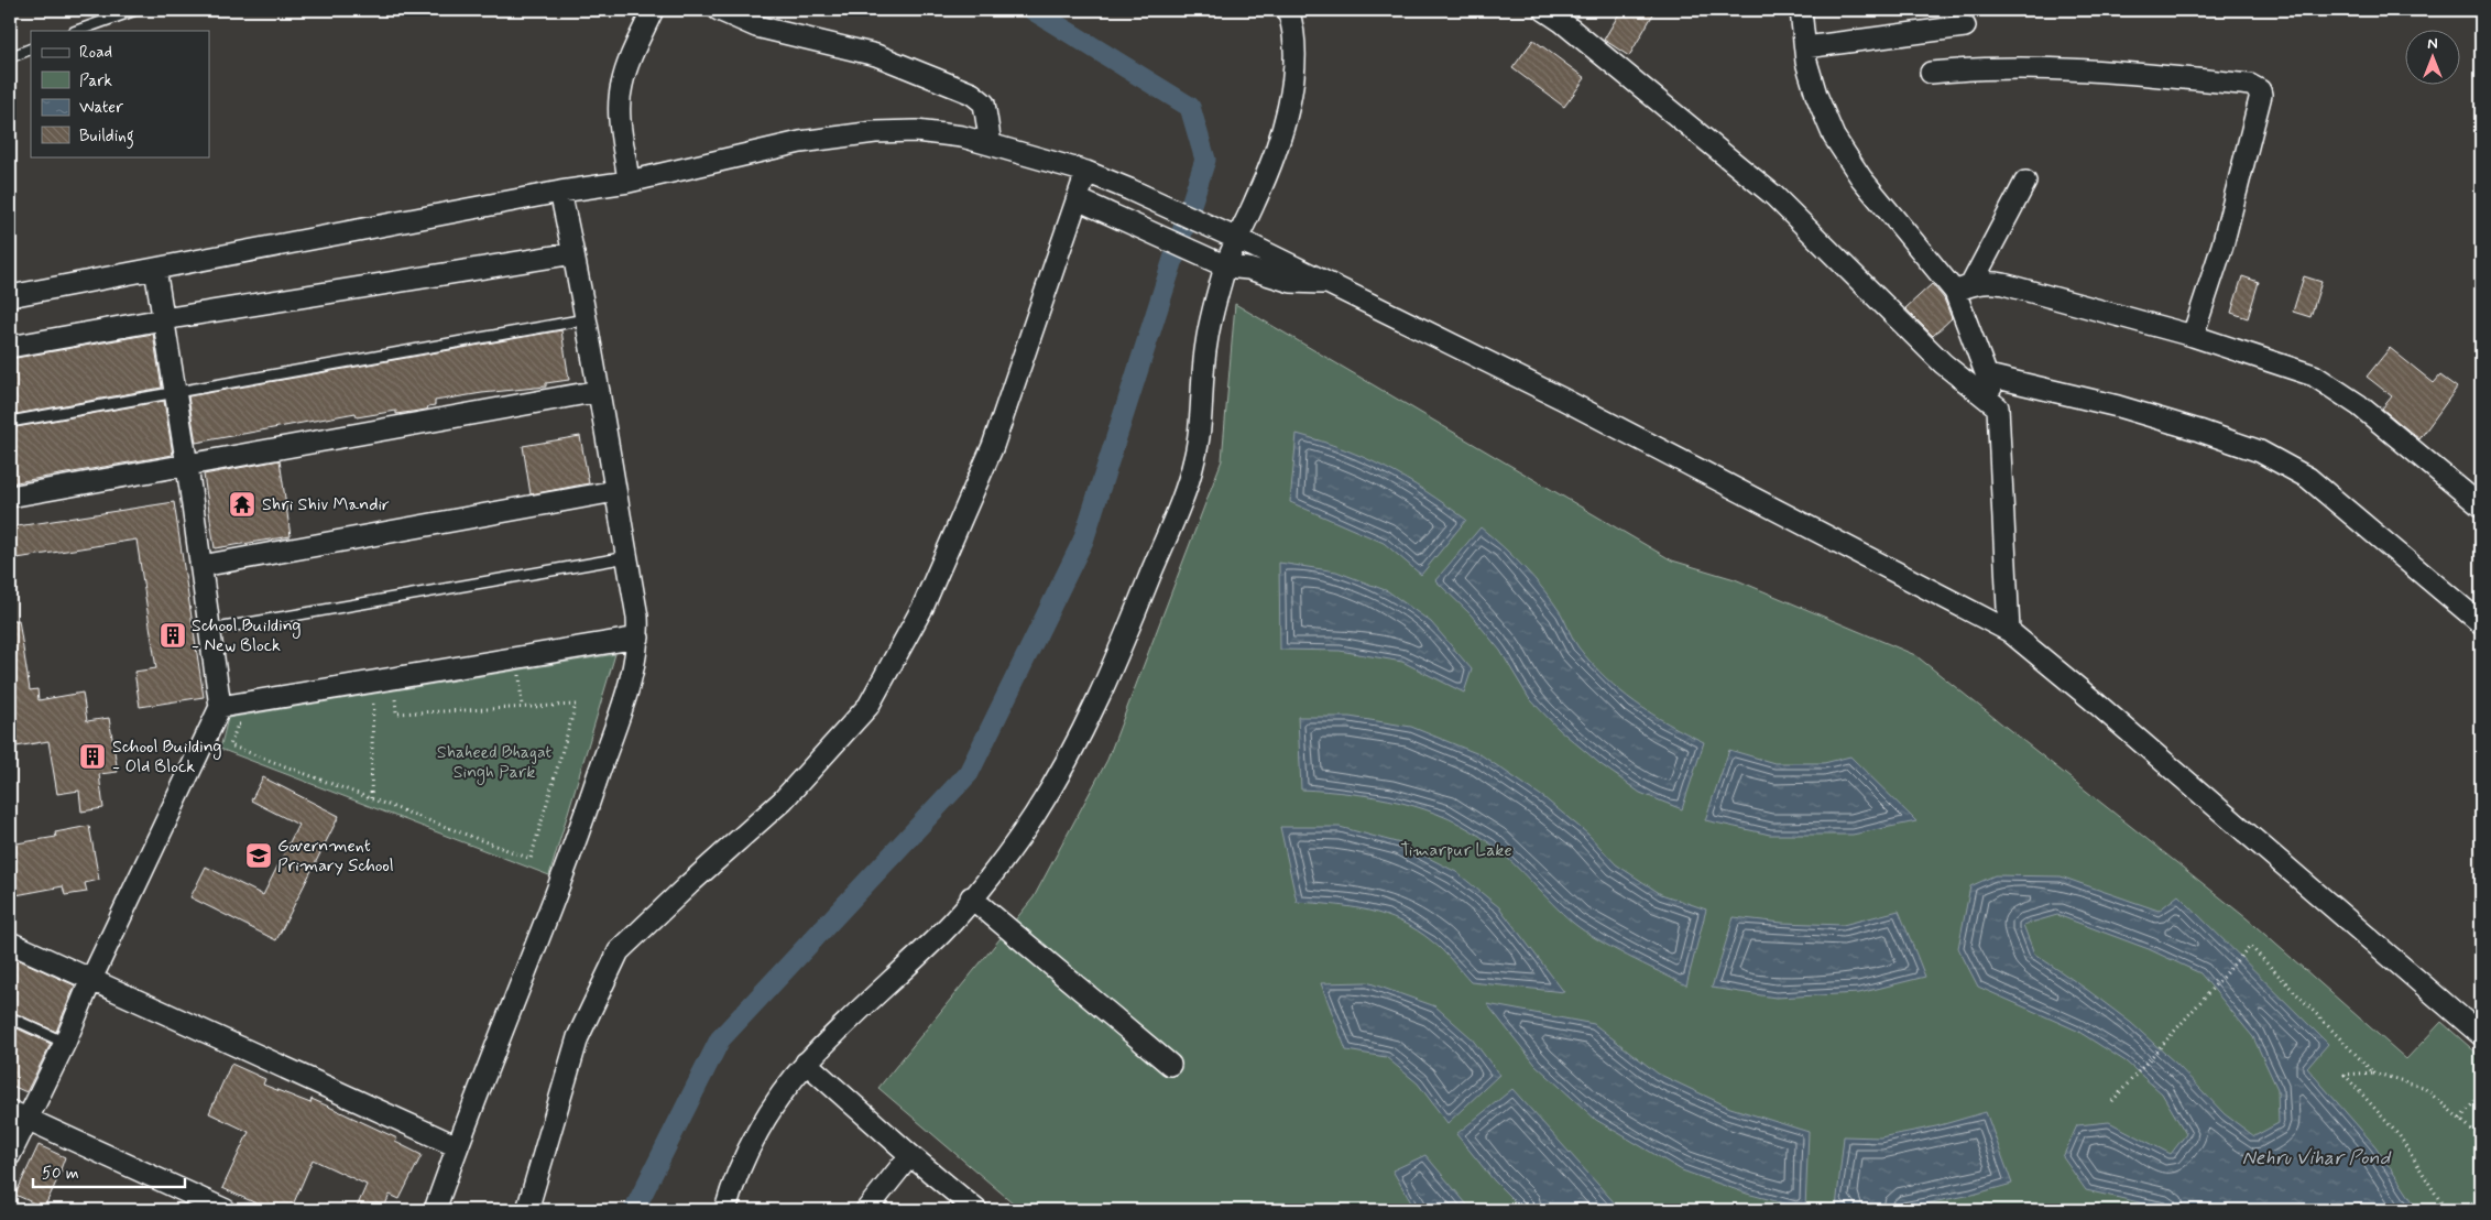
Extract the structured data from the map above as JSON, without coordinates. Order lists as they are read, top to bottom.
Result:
{
  "water": ["Nehru Vihar Pond"],
  "parks": ["Shaheed Bhagat Singh Park", "Timarpur Lake"],
  "places": {
    "temple": ["Shri Shiv Mandir"],
    "building": ["School Building - New Block", "School Building - Old Block"],
    "school or university": ["Government Primary School"]
  },
  "legend": [
    "Road",
    "Park",
    "Water",
    "Building"
  ],
  "scale_bar": "50 m",
  "north": "top"
}
